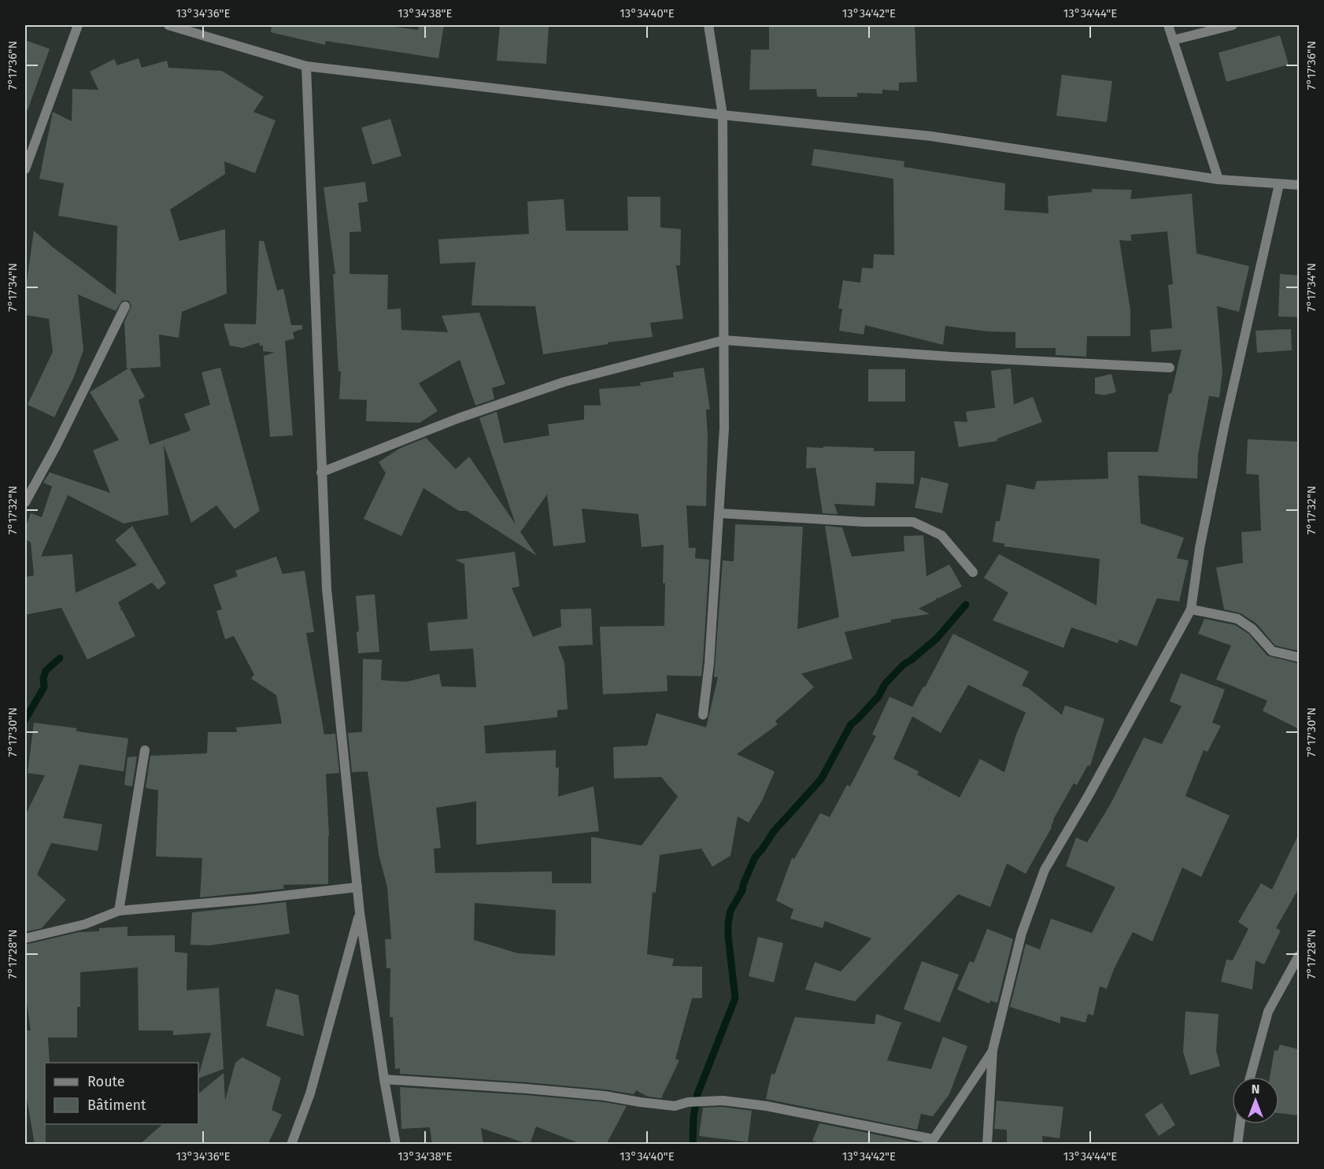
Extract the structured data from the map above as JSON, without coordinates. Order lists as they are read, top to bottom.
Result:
{
  "legend": ["Route", "Bâtiment"],
  "north": "top",
  "coordinates": [
    "13°34'36\"E",
    "13°34'38\"E",
    "13°34'40\"E",
    "13°34'42\"E",
    "13°34'44\"E",
    "7°17'36\"N",
    "7°17'34\"N",
    "7°17'32\"N",
    "7°17'30\"N",
    "7°17'28\"N"
  ]
}
